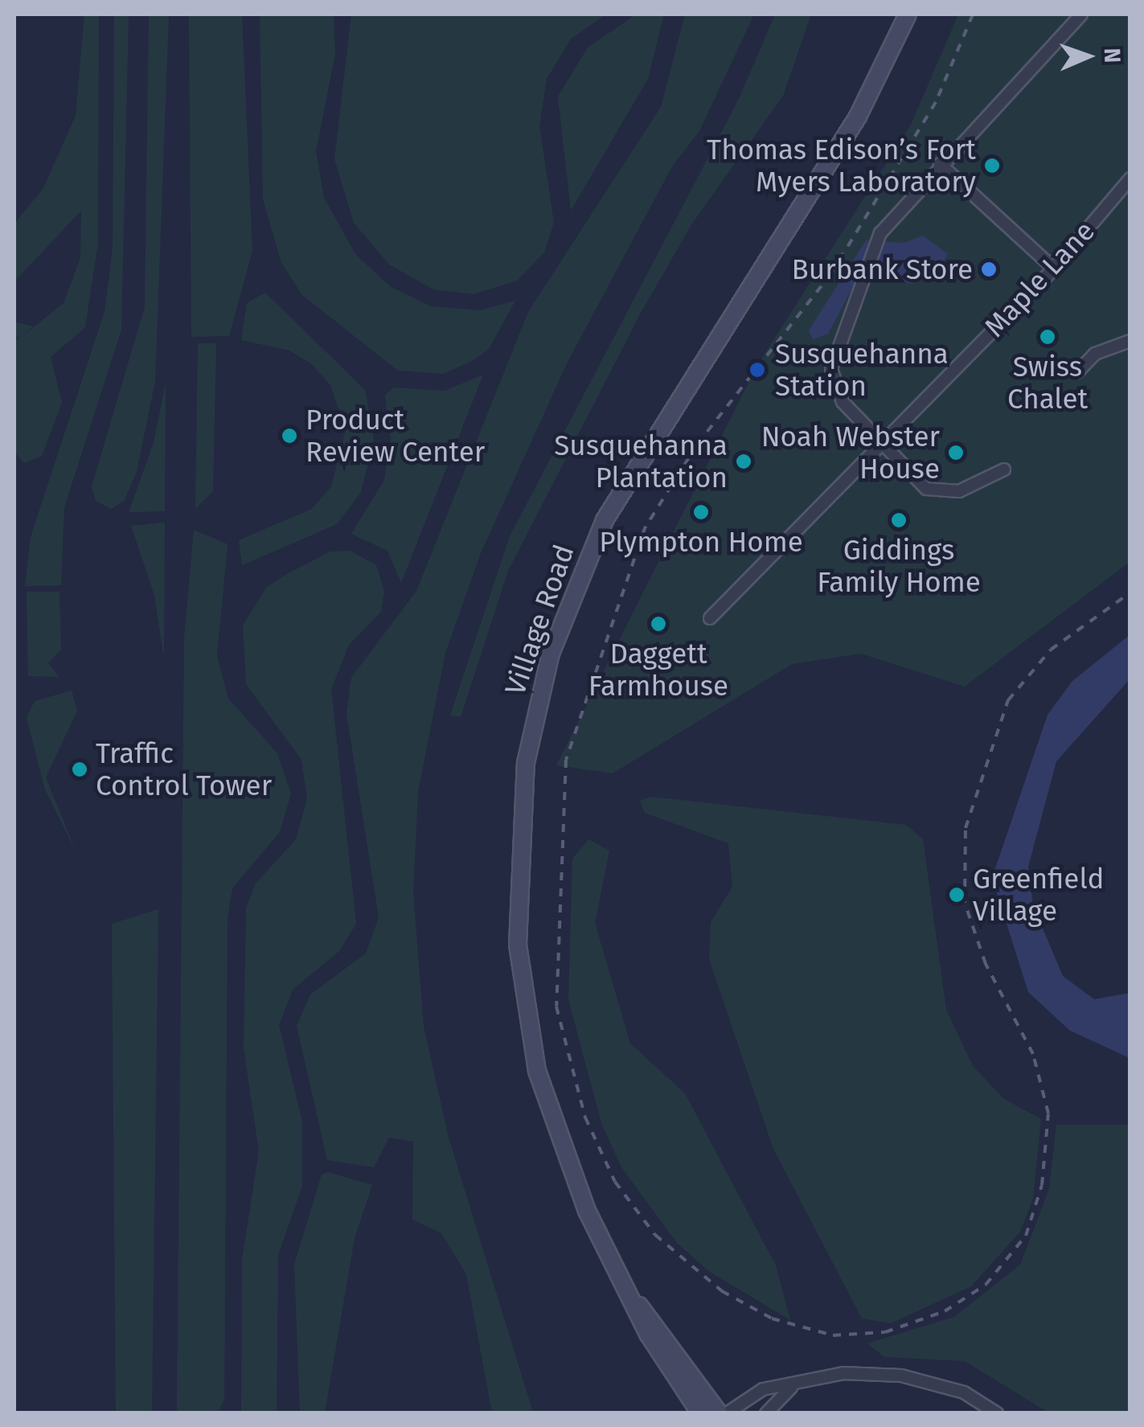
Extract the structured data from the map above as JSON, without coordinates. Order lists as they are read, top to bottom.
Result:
{
  "streets": {
    "street": ["Maple Lane", "Village Road"]
  },
  "places": [
    "Thomas Edison’s Fort Myers Laboratory",
    "Burbank Store",
    "Swiss Chalet",
    "Susquehanna Station",
    "Product Review Center",
    "Noah Webster House",
    "Susquehanna Plantation",
    "Plympton Home",
    "Giddings Family Home",
    "Daggett Farmhouse",
    "Traffic Control Tower",
    "Greenfield Village"
  ],
  "north": "right"
}
